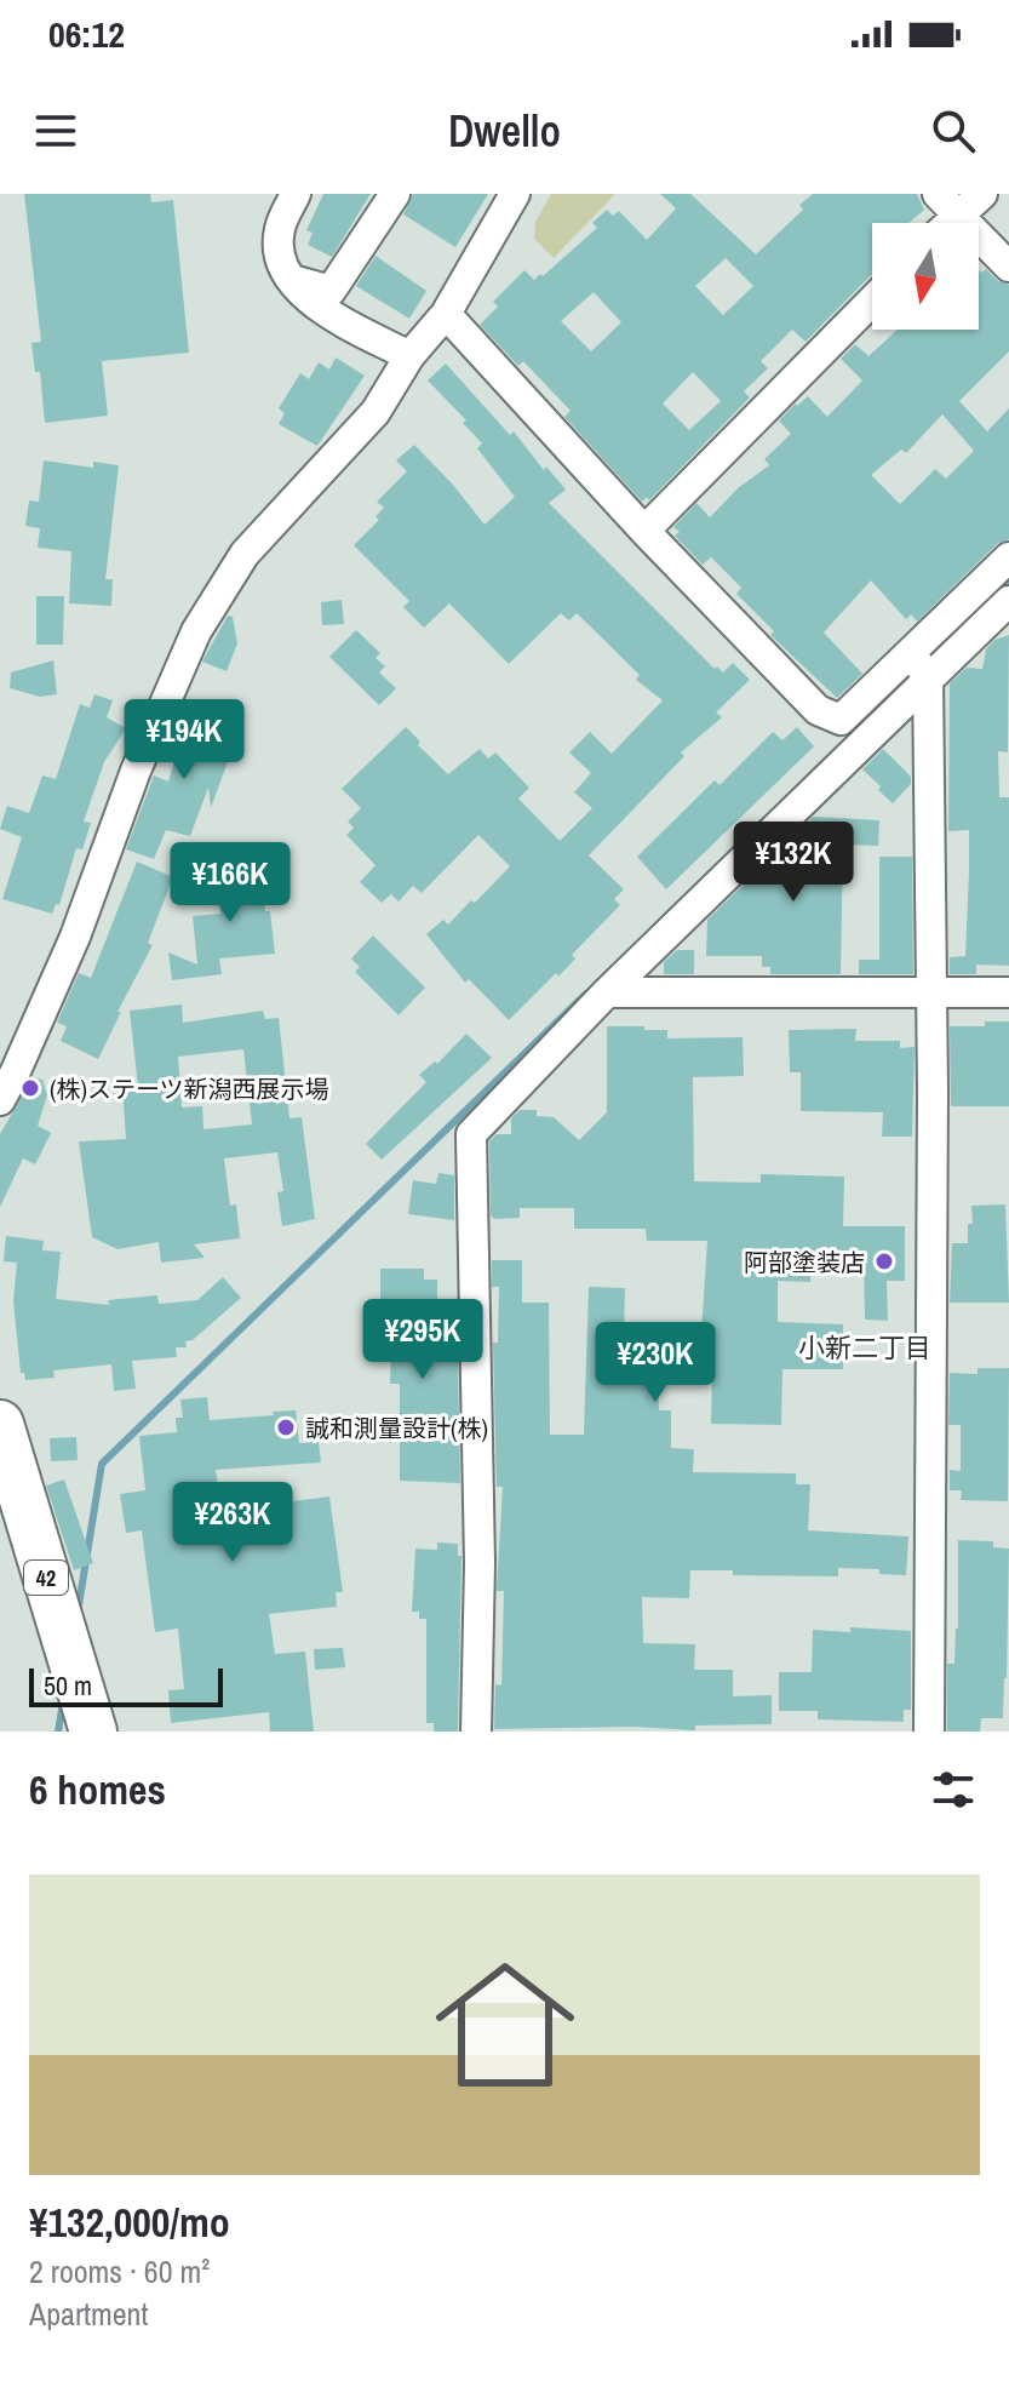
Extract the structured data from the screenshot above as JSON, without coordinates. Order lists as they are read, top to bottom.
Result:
{
  "streets": {
    "main road": ["42"]
  },
  "districts": ["小新二丁目"],
  "places": ["(株)ステーツ新潟西展示場", "阿部塗装店", "誠和測量設計(株)"],
  "scale_bar": "50 m",
  "north": "bottom",
  "page": {
    "status": "06:12",
    "header": "Dwello",
    "price": [
      "¥194K",
      "¥132K",
      "¥166K",
      "¥295K",
      "¥230K",
      "¥263K"
    ],
    "scale": "50 m",
    "heading": "6 homes",
    "list": [
      {
        "name": "¥132,000/mo",
        "note": "2 rooms · 60 m² · Apartment"
      }
    ]
  }
}
